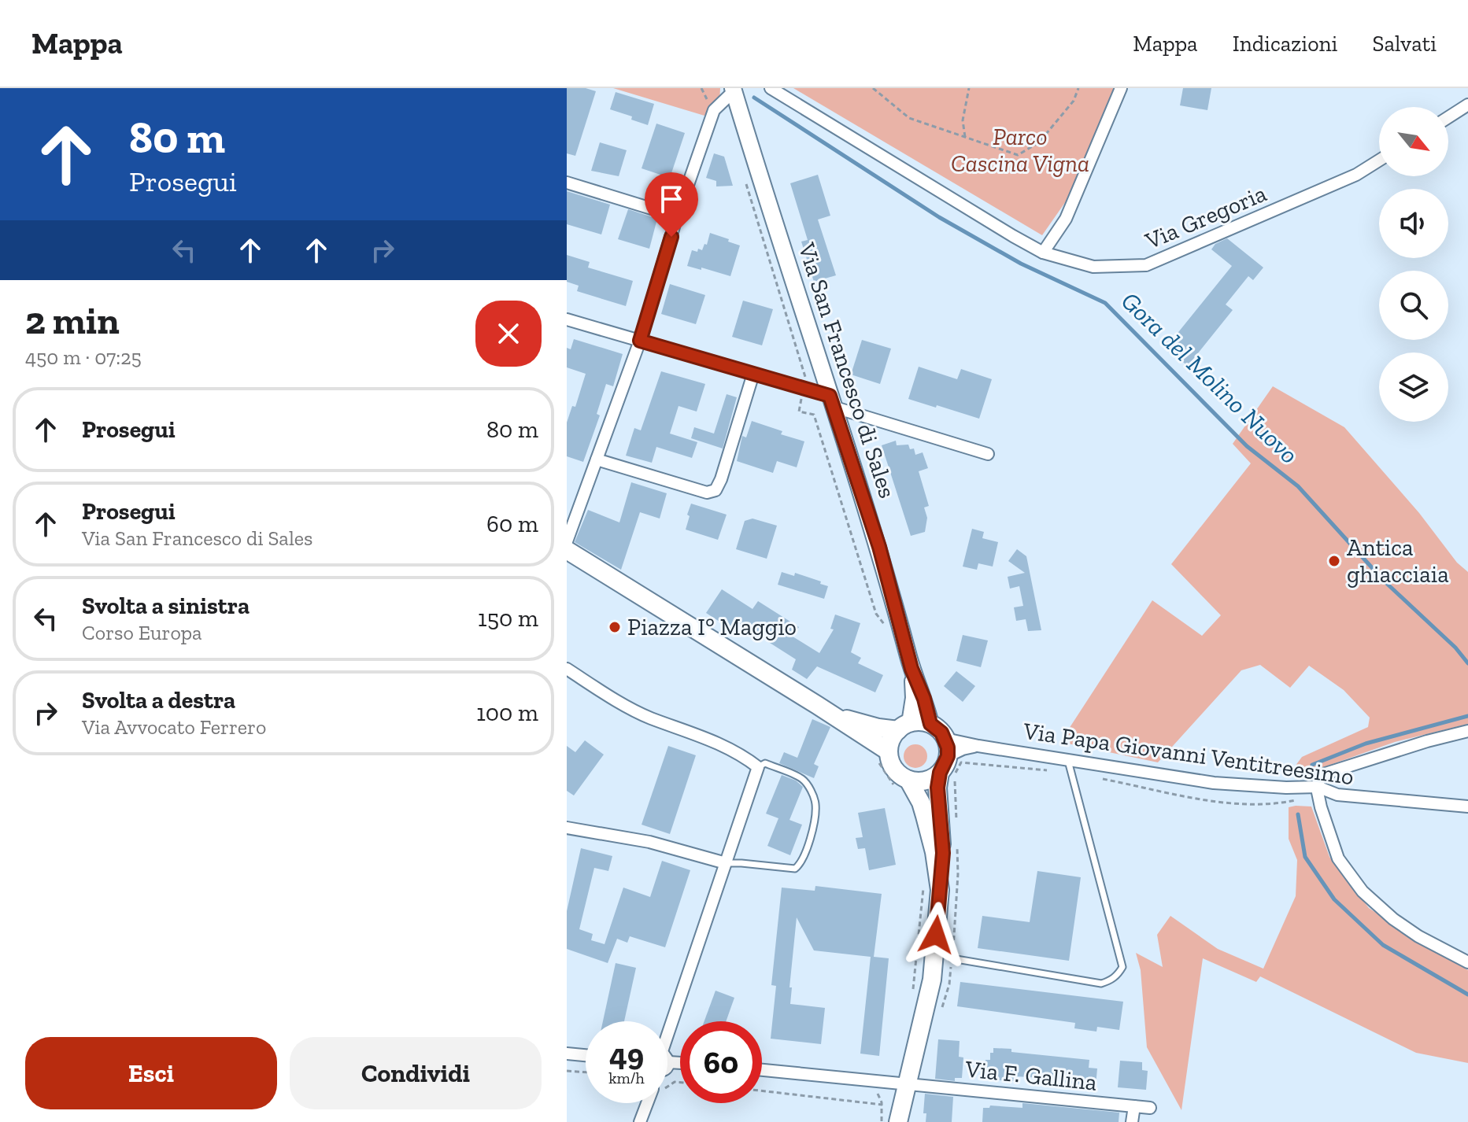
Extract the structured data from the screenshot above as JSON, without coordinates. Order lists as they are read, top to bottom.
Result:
{
  "streets": {
    "main road": ["Via San Francesco di Sales"],
    "street": ["Via Gregoria", "Via Papa Giovanni Ventitreesimo", "Via F. Gallina"]
  },
  "water": ["Gora del Molino Nuovo"],
  "parks": ["Parco Cascina Vigna"],
  "places": ["Antica ghiacciaia", "Piazza I° Maggio"],
  "north": "bottom right",
  "page": {
    "header": "Mappa",
    "nav": ["Mappa", "Indicazioni", "Salvati"],
    "turn": ["80 m", "Prosegui"],
    "heading": ["2 min", "450 m · 07:25"],
    "list": [
      {
        "name": "Prosegui",
        "value": "80 m"
      },
      {
        "name": "Prosegui",
        "note": "Via San Francesco di Sales",
        "value": "60 m"
      },
      {
        "name": "Svolta a sinistra",
        "note": "Corso Europa",
        "value": "150 m"
      },
      {
        "name": "Svolta a destra",
        "note": "Via Avvocato Ferrero",
        "value": "100 m"
      }
    ],
    "speed": "49 km/h",
    "limit": "60",
    "buttons": ["Esci", "Condividi"]
  }
}
